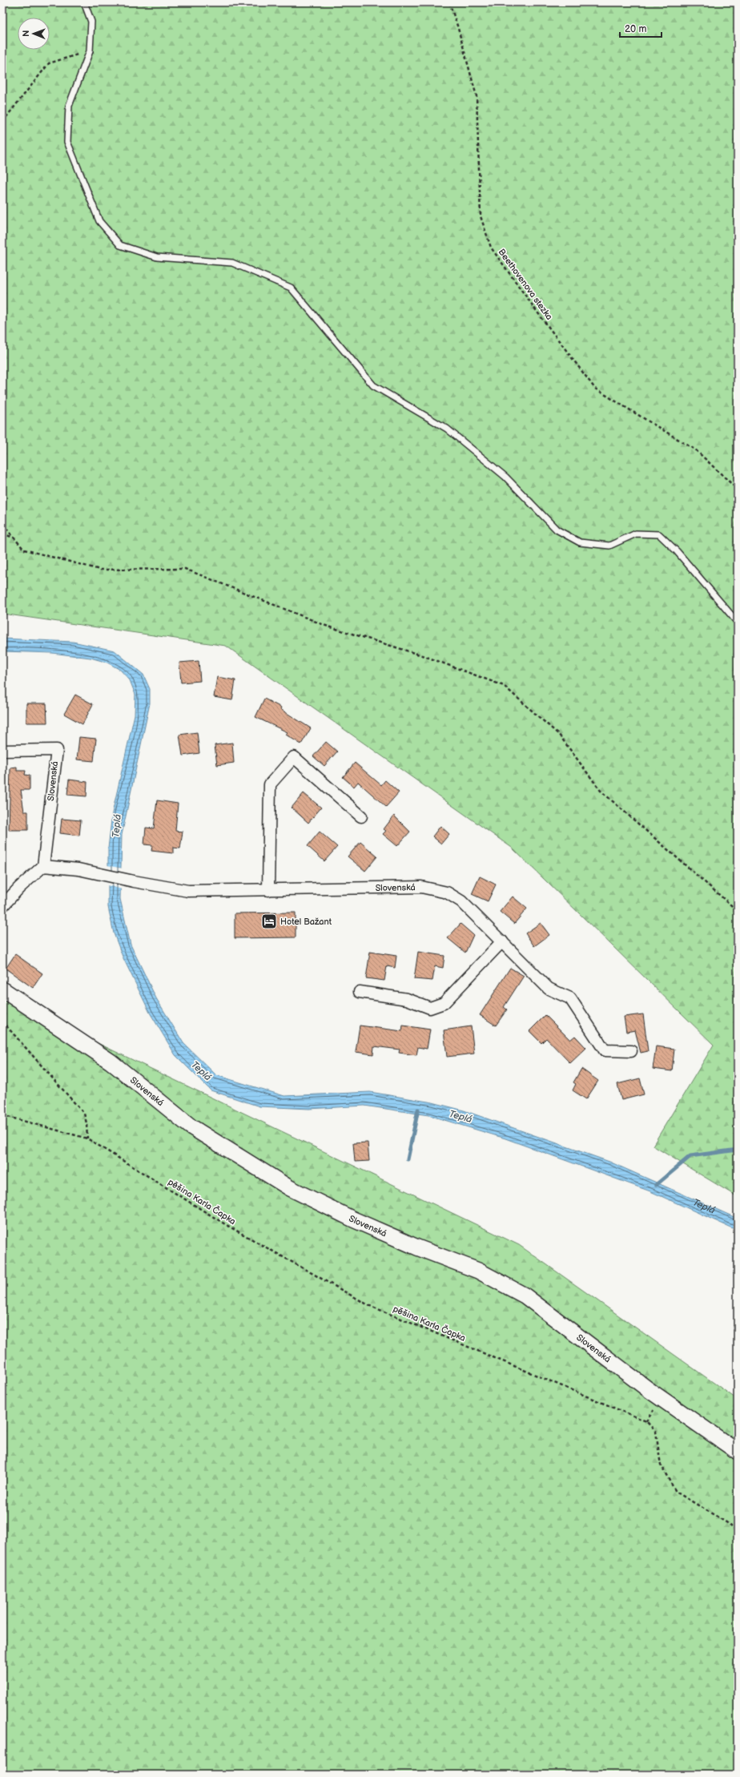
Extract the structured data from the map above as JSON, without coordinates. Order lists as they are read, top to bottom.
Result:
{
  "streets": {
    "street": ["Slovenská"],
    "path": ["Beethovenova stezka", "pěšina Karla Čapka"]
  },
  "water": ["Teplá"],
  "places": {
    "hotel": ["Hotel Bažant"]
  },
  "scale_bar": "20 m",
  "north": "left"
}
